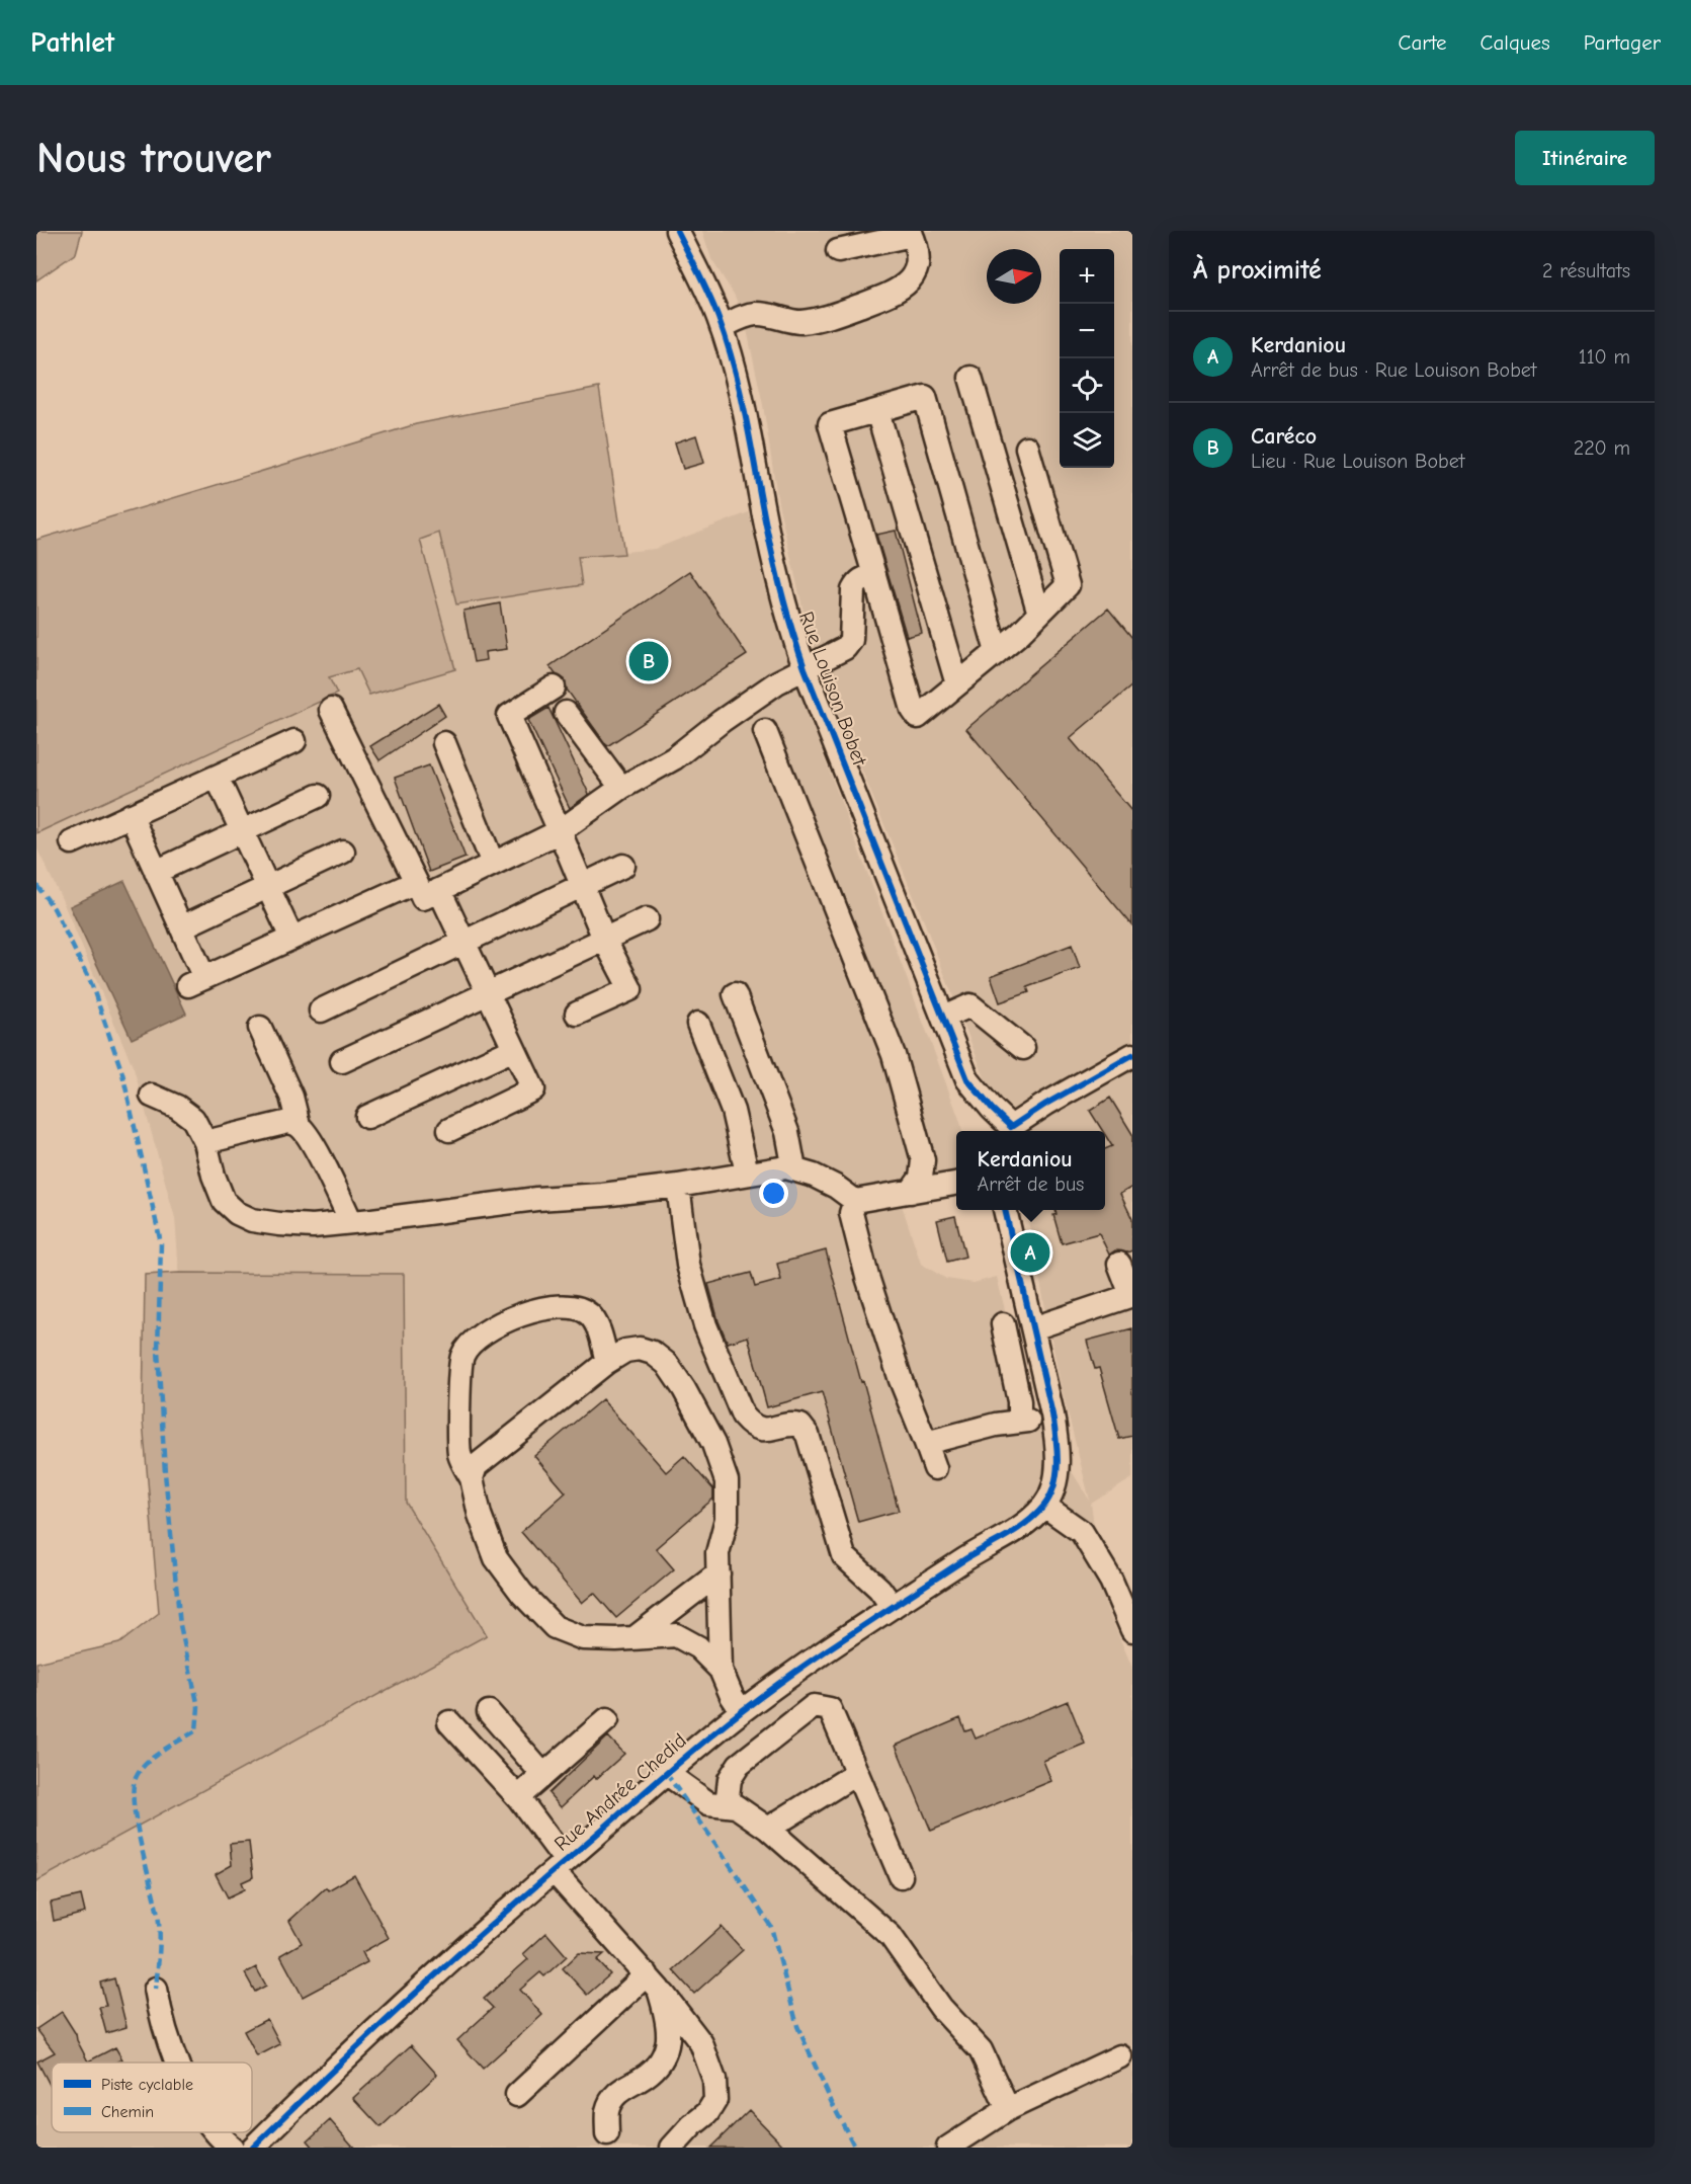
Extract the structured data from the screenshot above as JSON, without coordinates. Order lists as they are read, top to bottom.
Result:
{
  "streets": {
    "street": ["Rue Louison Bobet", "Rue Andrée Chedid"]
  },
  "legend": ["Piste cyclable", "Chemin"],
  "north": "right",
  "page": {
    "header": "Pathlet",
    "nav": ["Carte", "Calques", "Partager"],
    "buttons": "Itinéraire",
    "title": "Nous trouver",
    "heading": ["À proximité", "2 résultats"],
    "map_buttons": ["+", "−"],
    "list": [
      {
        "mark": "A",
        "name": "Kerdaniou",
        "note": "Arrêt de bus · Rue Louison Bobet",
        "value": "110 m"
      },
      {
        "mark": "B",
        "name": "Caréco",
        "note": "Lieu · Rue Louison Bobet",
        "value": "220 m"
      }
    ],
    "pins": ["B", "A"],
    "popup": ["Kerdaniou", "Arrêt de bus"]
  }
}
